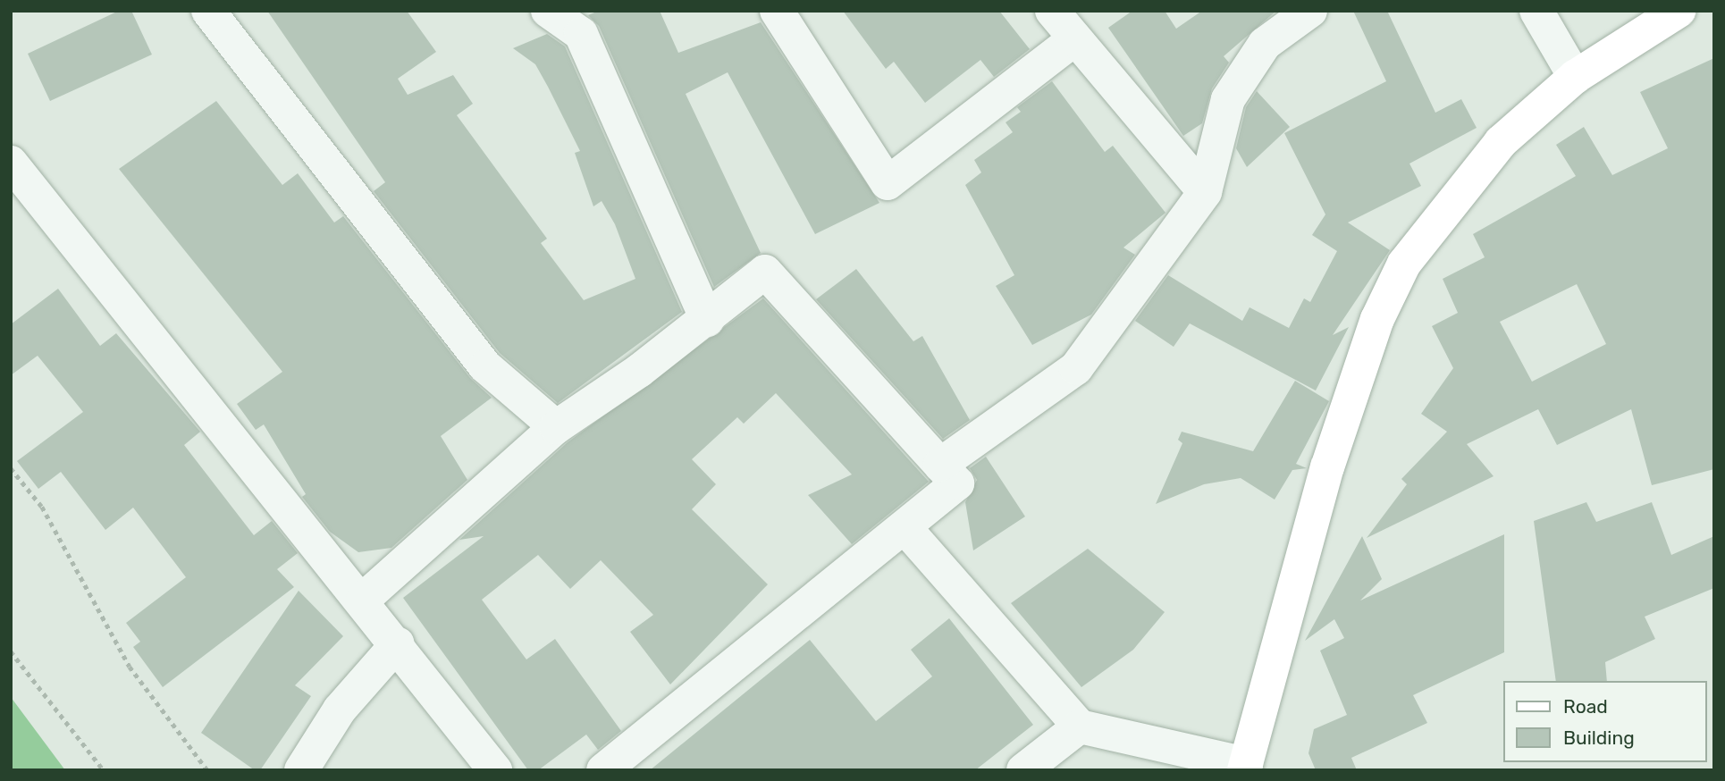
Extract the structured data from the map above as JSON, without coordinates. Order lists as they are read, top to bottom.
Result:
{
  "legend": ["Road", "Building"]
}
